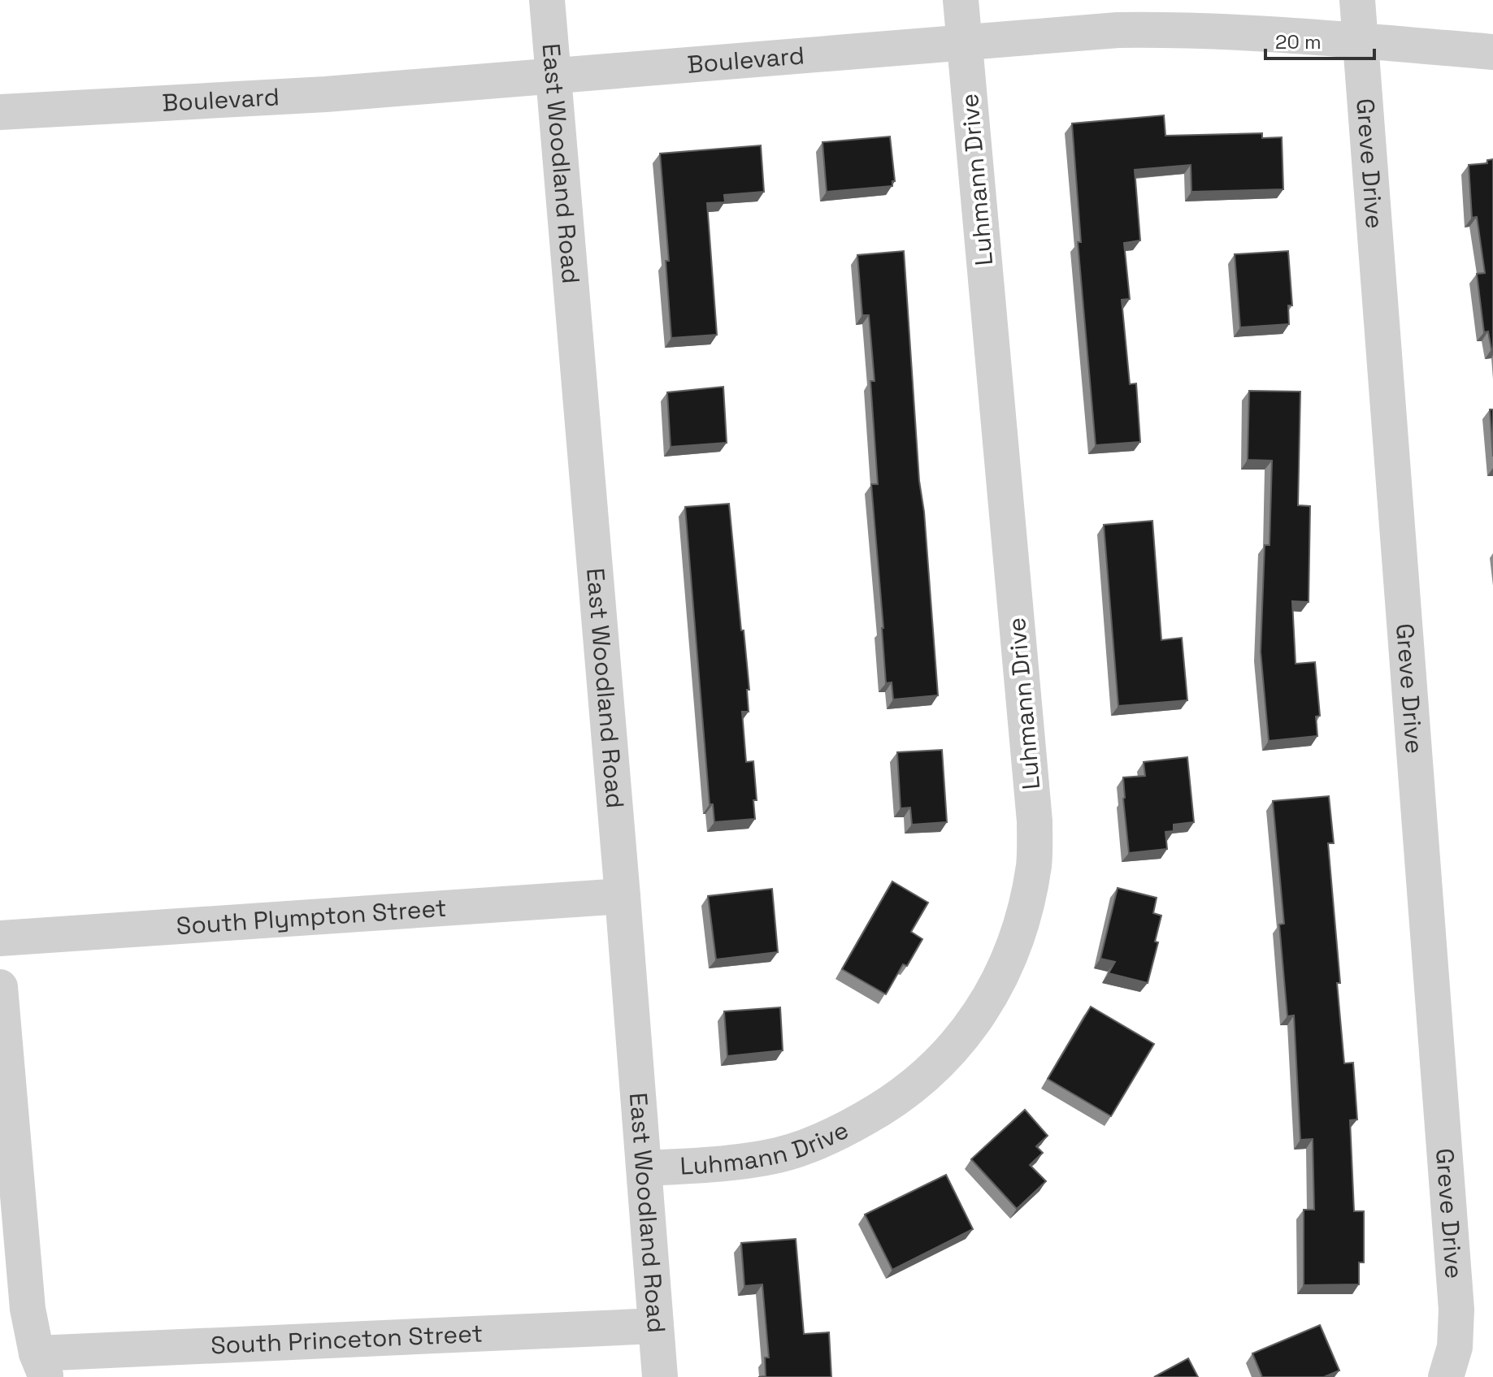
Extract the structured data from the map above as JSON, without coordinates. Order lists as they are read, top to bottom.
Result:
{
  "streets": {
    "street": [
      "Boulevard",
      "East Woodland Road",
      "Greve Drive",
      "Luhmann Drive",
      "South Plympton Street",
      "South Princeton Street"
    ]
  },
  "crossings": [
    ["Boulevard", "East Woodland Road"],
    ["Boulevard", "Greve Drive"],
    ["Boulevard", "Luhmann Drive"],
    ["East Woodland Road", "Luhmann Drive"],
    ["East Woodland Road", "South Plympton Street"],
    ["East Woodland Road", "South Princeton Street"]
  ],
  "scale_bar": "20 m"
}
